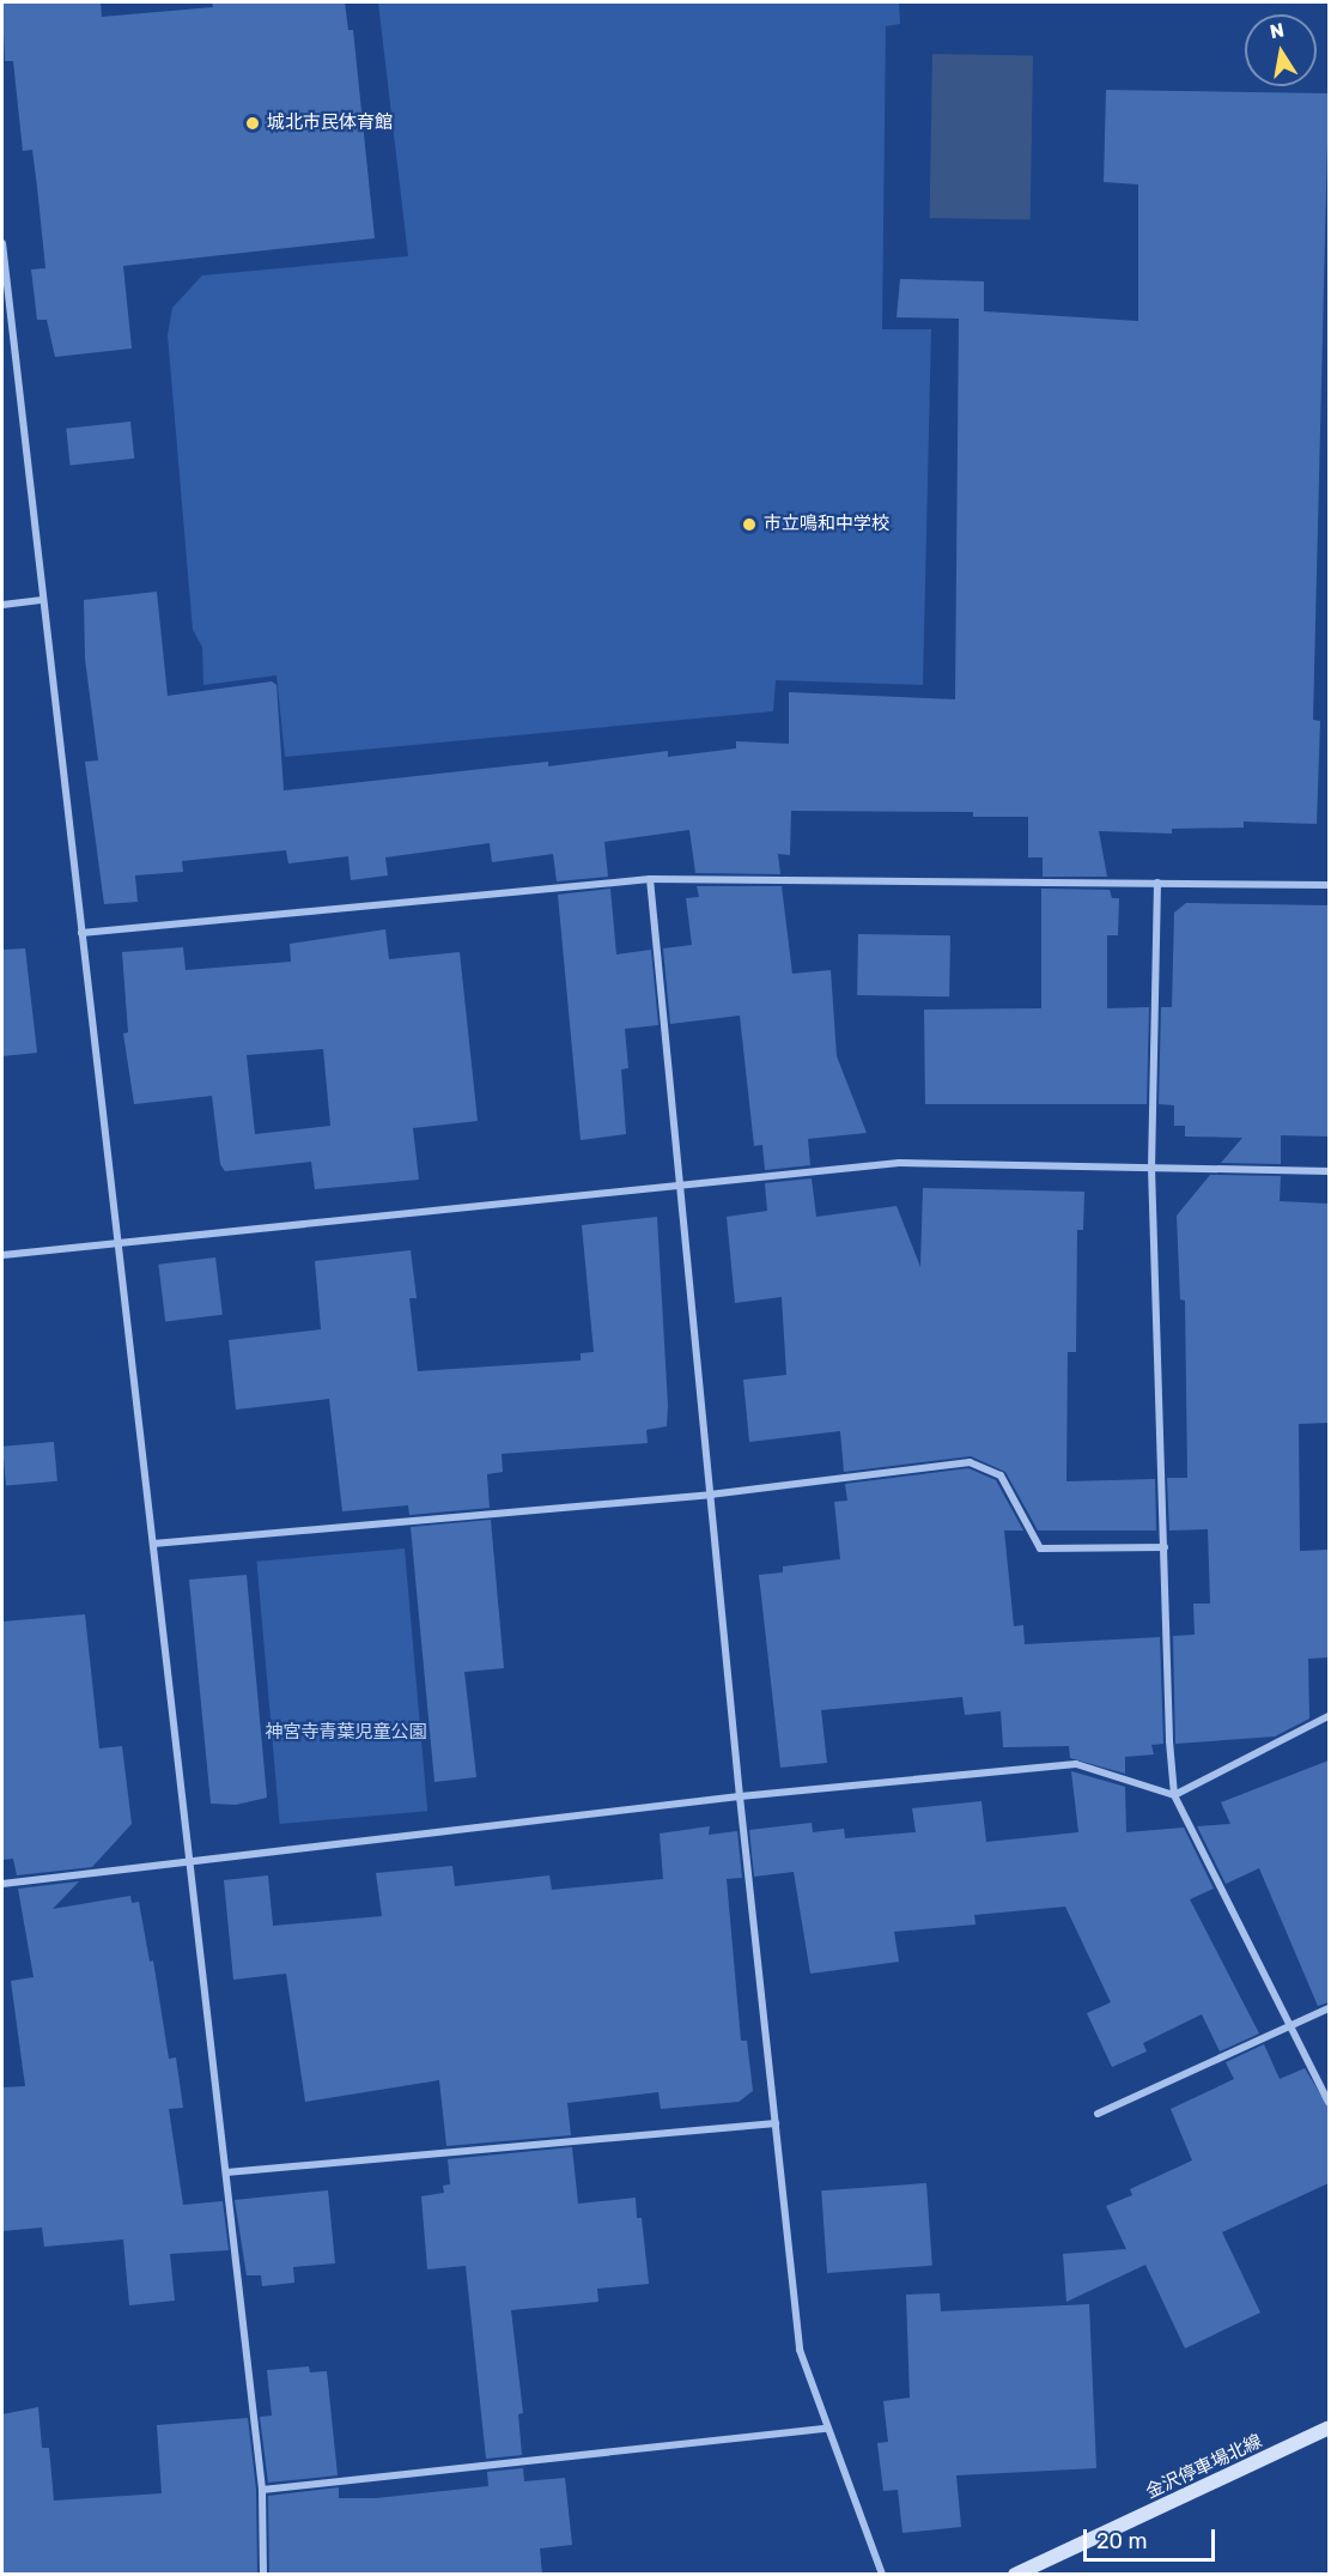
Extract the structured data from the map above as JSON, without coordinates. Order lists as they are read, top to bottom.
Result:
{
  "streets": {
    "main road": ["金沢停車場北線"]
  },
  "parks": ["神宮寺青葉児童公園"],
  "places": ["城北市民体育館", "市立鳴和中学校"],
  "scale_bar": "20 m",
  "north": "top"
}
